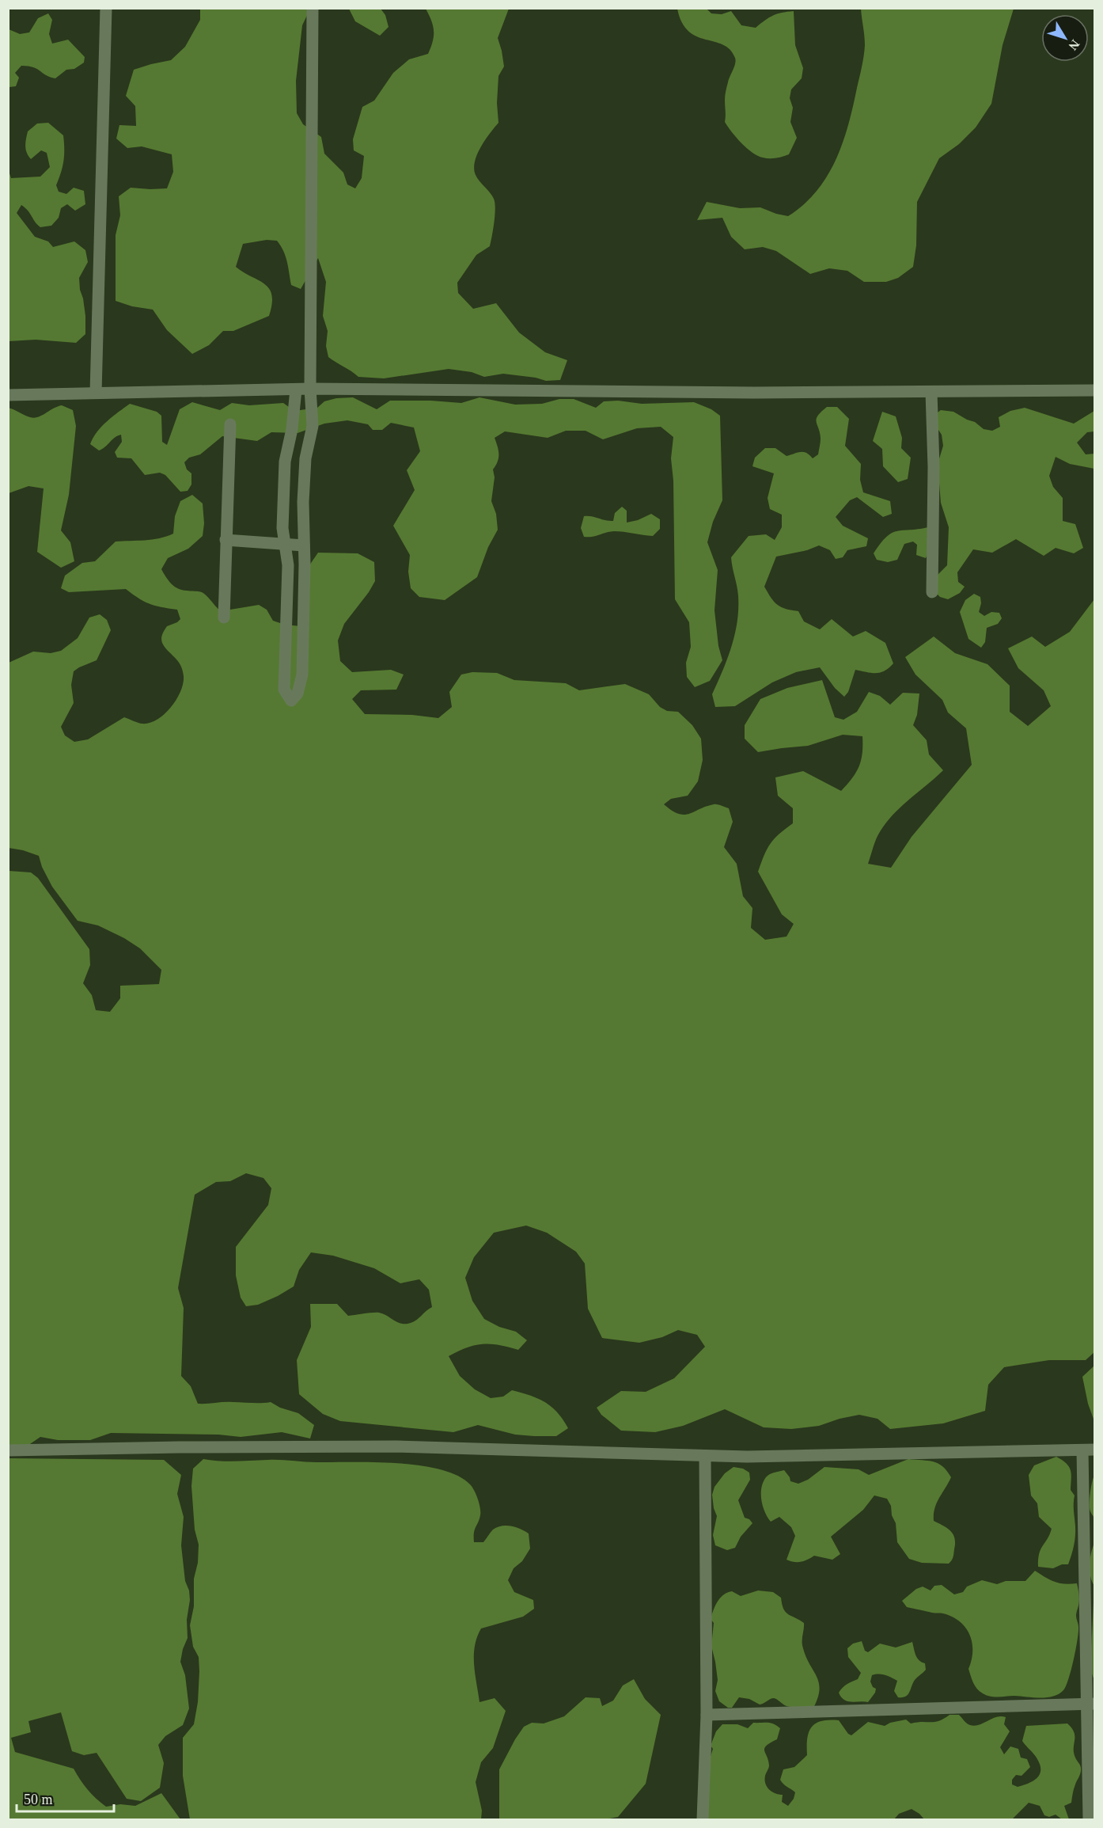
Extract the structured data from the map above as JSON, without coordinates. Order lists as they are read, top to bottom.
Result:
{
  "scale_bar": "50 m",
  "north": "bottom right"
}
